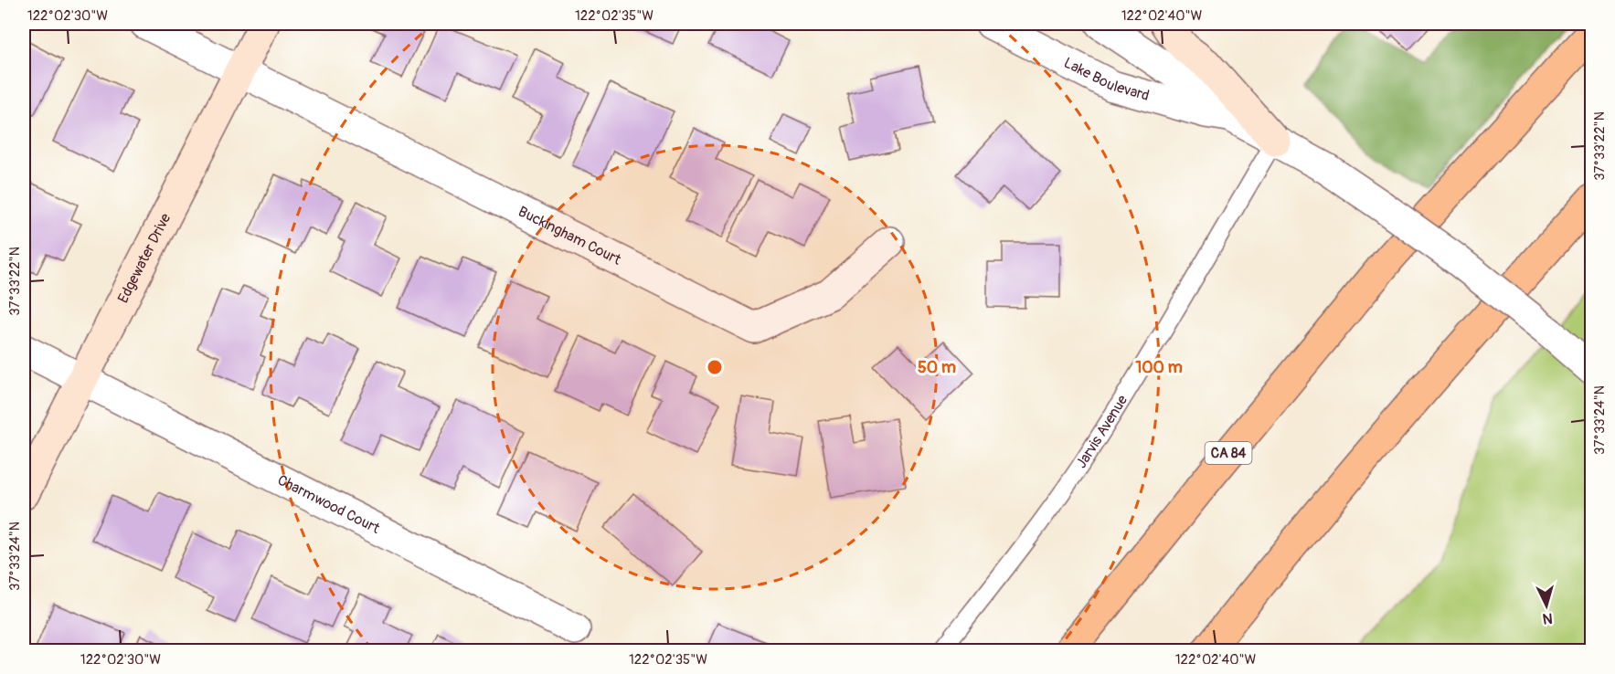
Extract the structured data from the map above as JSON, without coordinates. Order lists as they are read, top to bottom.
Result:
{
  "streets": {
    "highway": ["CA 84"],
    "street": [
      "Lake Boulevard",
      "Buckingham Court",
      "Edgewater Drive",
      "Charmwood Court"
    ],
    "lane": ["Jarvis Avenue"]
  },
  "crossings": [
    ["Lake Boulevard", "Jarvis Avenue"],
    ["Buckingham Court", "Edgewater Drive"],
    ["Edgewater Drive", "Charmwood Court"]
  ],
  "north": "bottom",
  "coordinates": [
    "122°02'30\"W",
    "122°02'35\"W",
    "122°02'40\"W",
    "37°33'22\"N",
    "37°33'24\"N"
  ],
  "rings": ["50 m", "100 m"]
}
